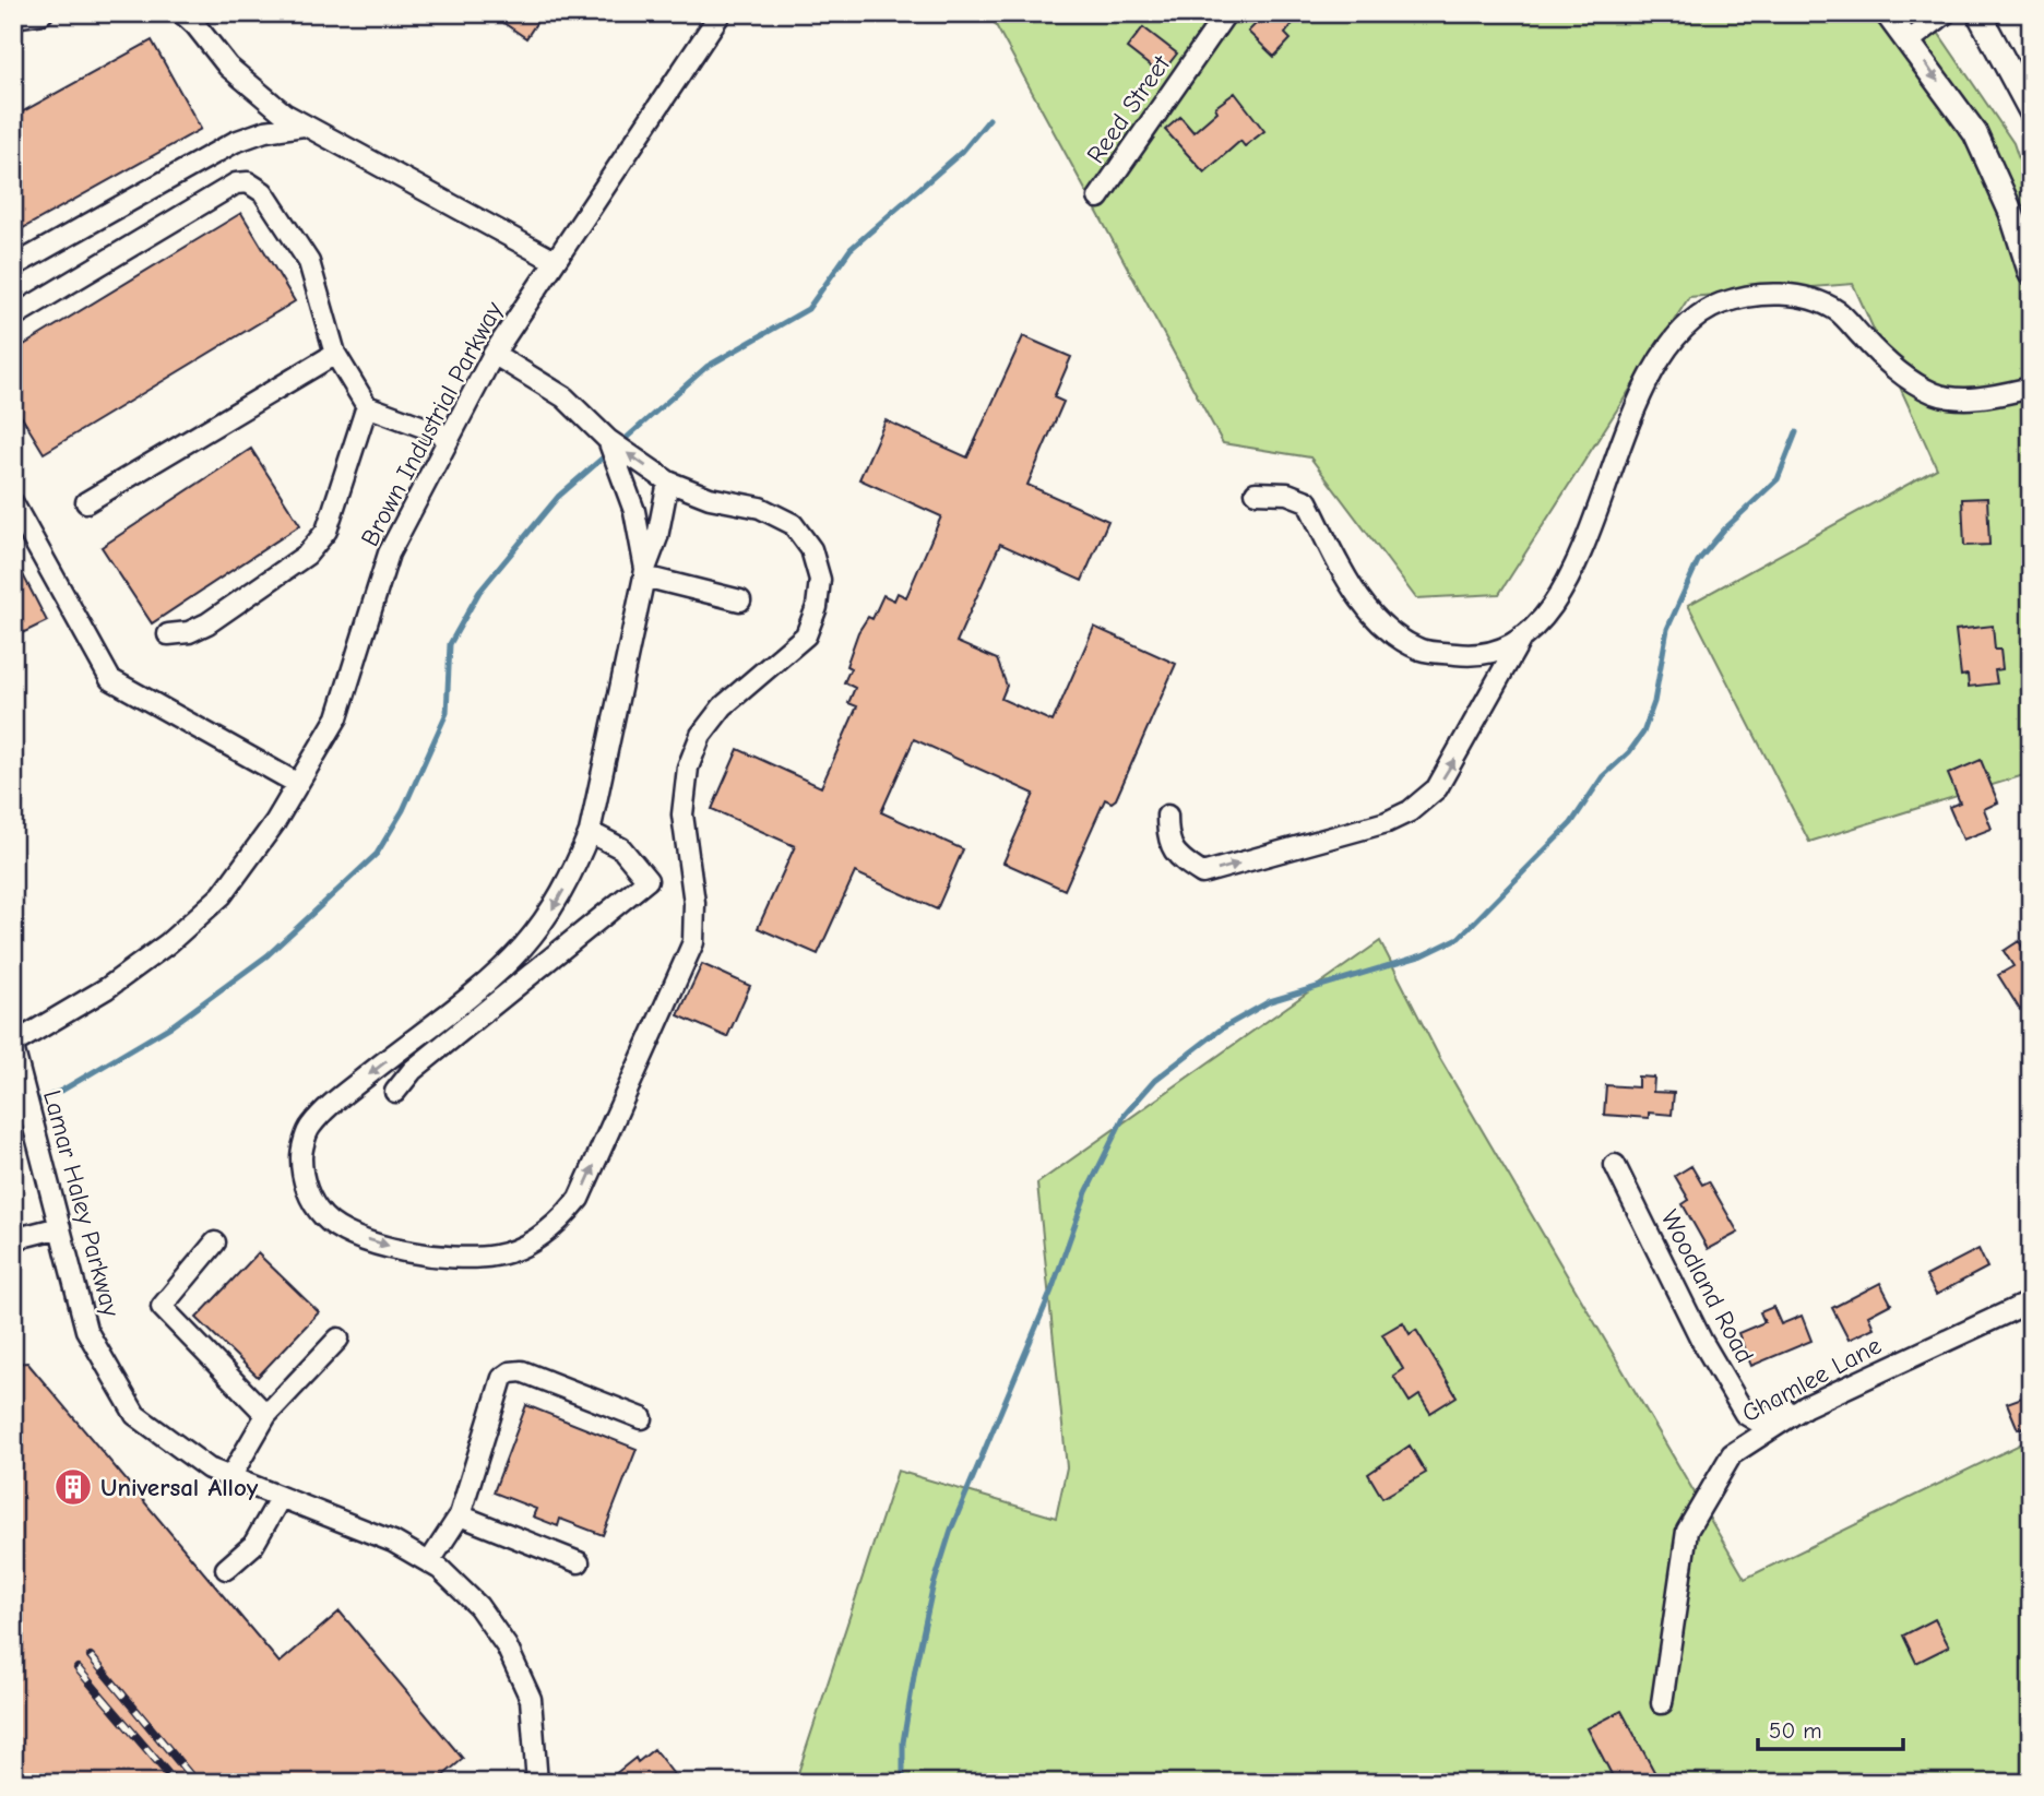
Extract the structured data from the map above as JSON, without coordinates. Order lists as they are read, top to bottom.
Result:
{
  "streets": {
    "street": [
      "Reed Street",
      "Brown Industrial Parkway",
      "Lamar Haley Parkway",
      "Woodland Road",
      "Chamlee Lane"
    ]
  },
  "crossings": [
    ["Brown Industrial Parkway", "Lamar Haley Parkway"],
    ["Woodland Road", "Chamlee Lane"]
  ],
  "places": {
    "building": ["Universal Alloy"]
  },
  "scale_bar": "50 m"
}
